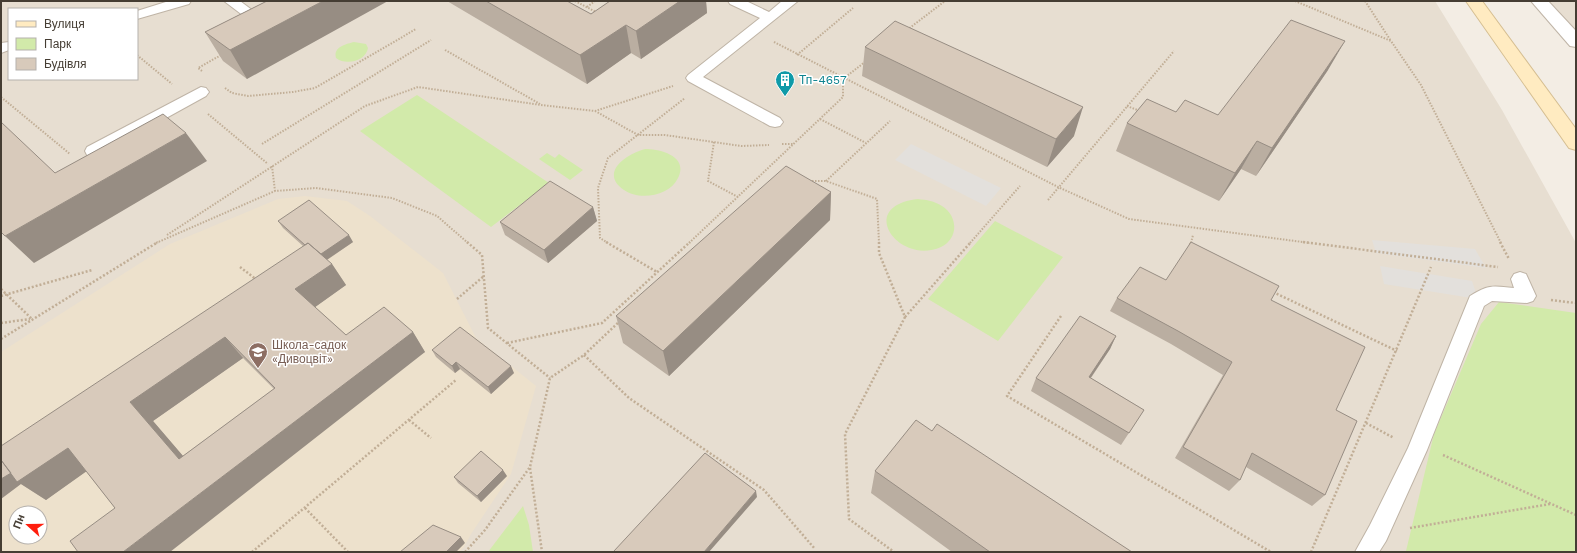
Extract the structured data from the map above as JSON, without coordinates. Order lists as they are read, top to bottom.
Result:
{
  "places": {
    "building": ["Тп-4657"],
    "school or university": ["Школа-садок «Дивоцвіт»"]
  },
  "legend": ["Вулиця", "Парк", "Будівля"],
  "north": "left"
}
